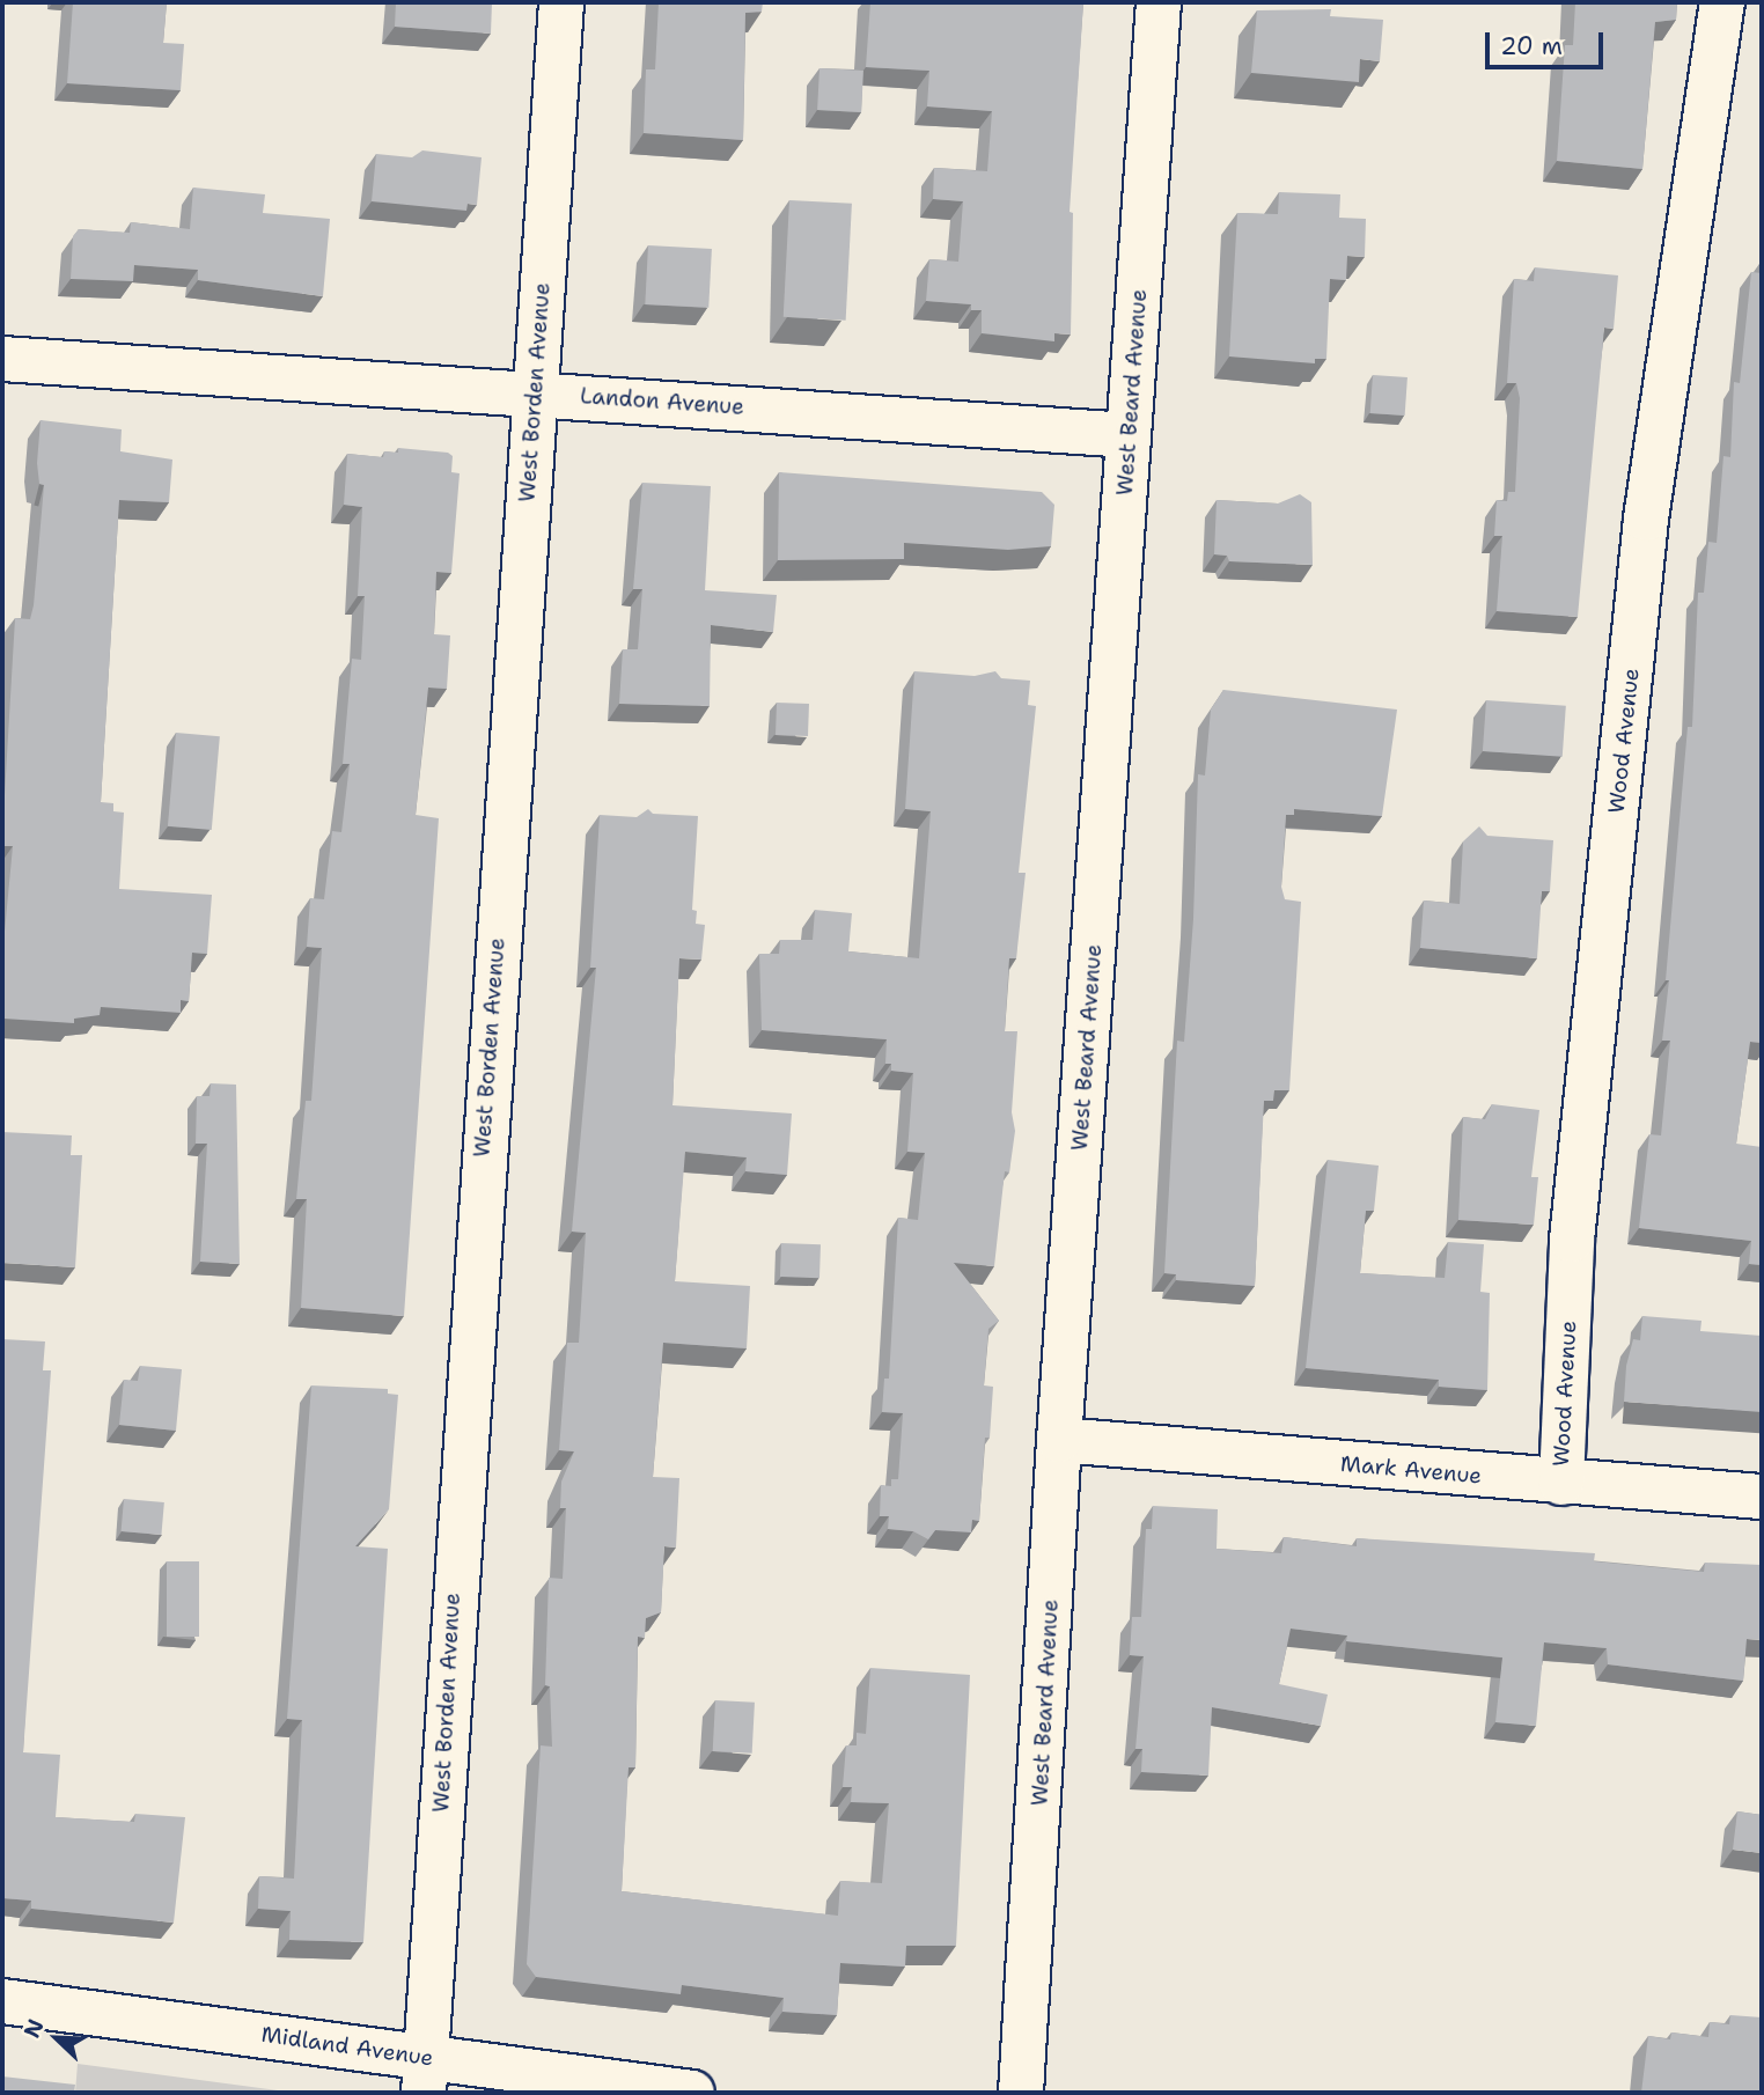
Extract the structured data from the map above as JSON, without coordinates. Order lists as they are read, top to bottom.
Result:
{
  "streets": {
    "street": [
      "West Borden Avenue",
      "West Beard Avenue",
      "Landon Avenue",
      "Wood Avenue",
      "Mark Avenue",
      "Midland Avenue"
    ]
  },
  "crossings": [
    ["West Borden Avenue", "Landon Avenue"],
    ["West Borden Avenue", "Midland Avenue"],
    ["West Beard Avenue", "Landon Avenue"],
    ["West Beard Avenue", "Mark Avenue"],
    ["Wood Avenue", "Mark Avenue"]
  ],
  "scale_bar": "20 m",
  "north": "top left"
}
